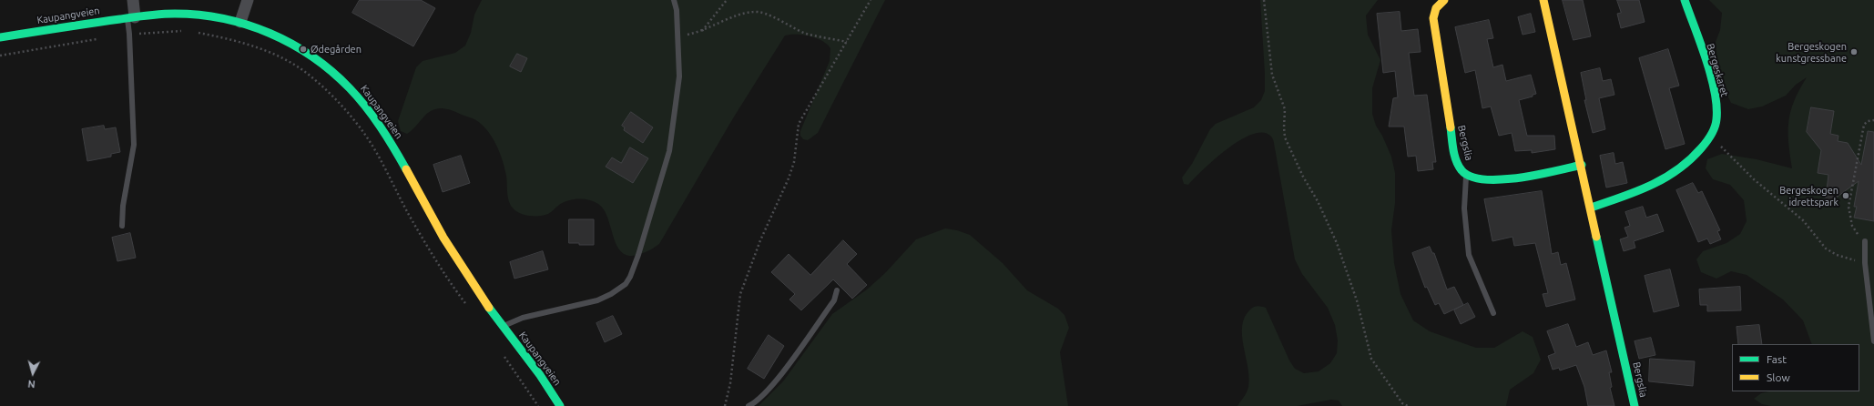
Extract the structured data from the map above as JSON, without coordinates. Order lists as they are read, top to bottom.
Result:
{
  "streets": {
    "street": ["Kaupangveien", "Bergeskaret", "Bergslia"]
  },
  "crossings": [
    ["Bergeskaret", "Bergslia"]
  ],
  "places": ["Ødegården", "Bergeskogen kunstgressbane", "Bergeskogen idrettspark"],
  "legend": ["Fast", "Slow"],
  "north": "bottom"
}
